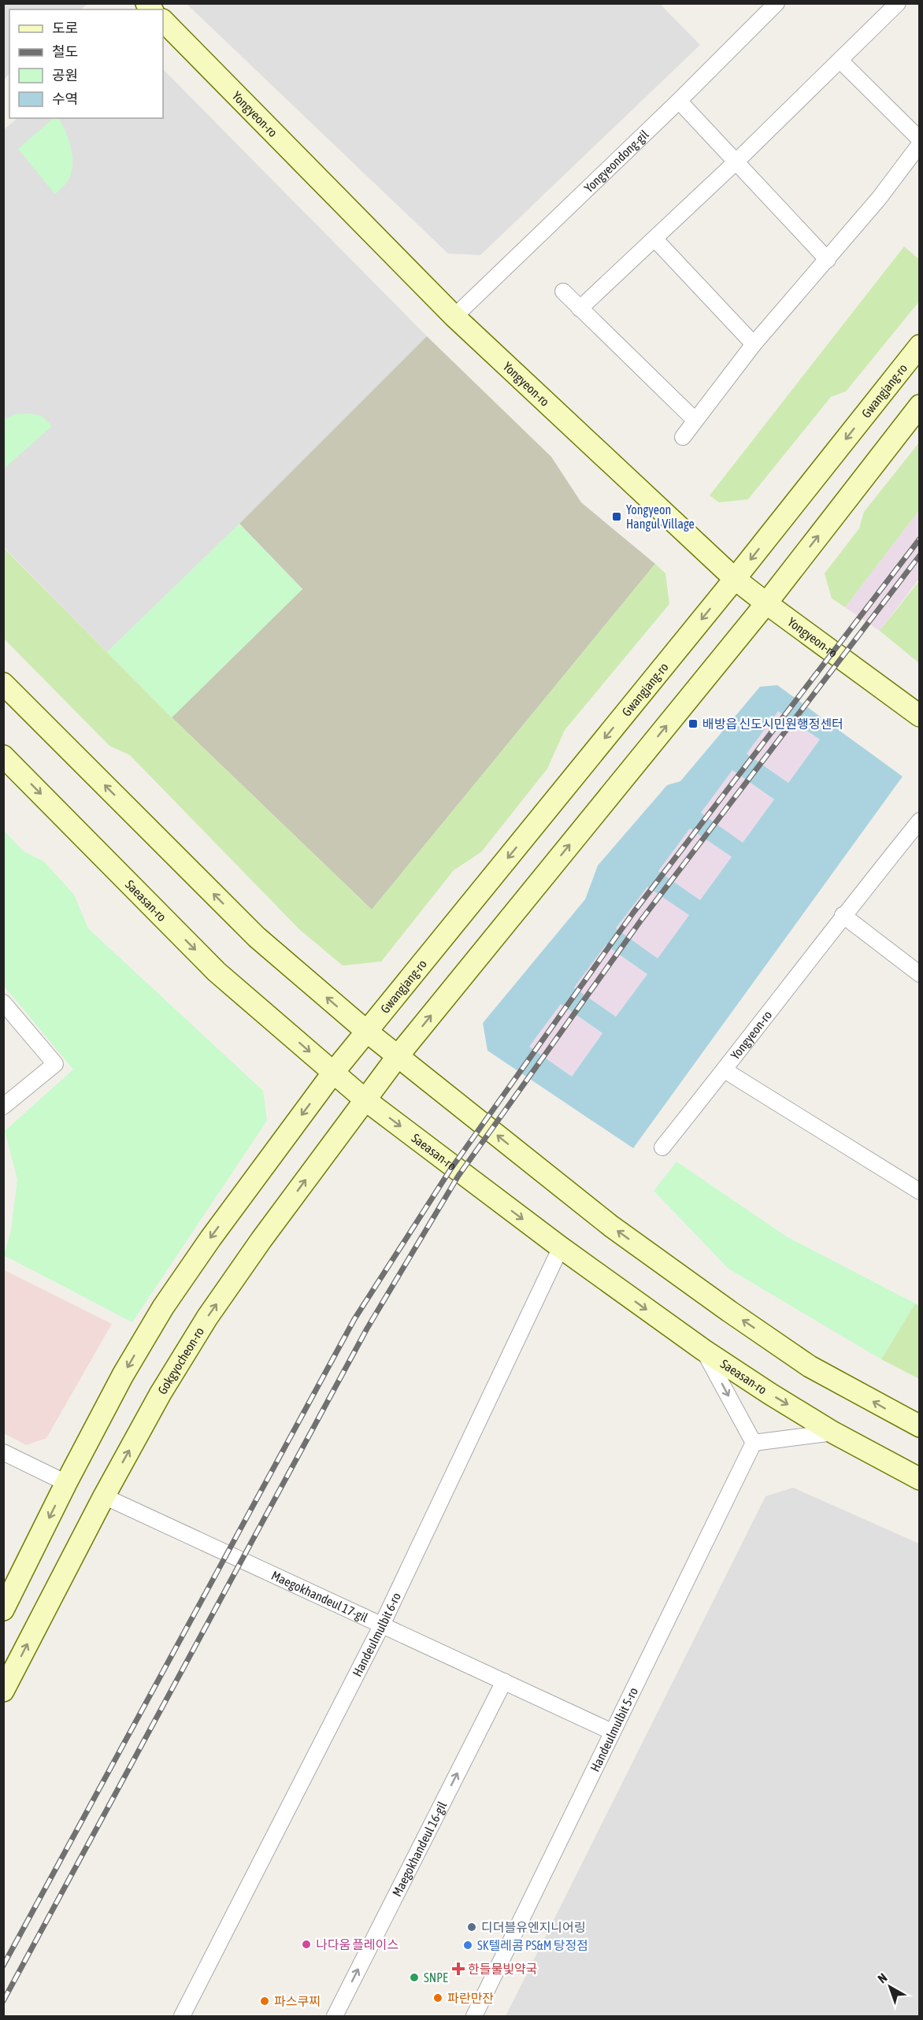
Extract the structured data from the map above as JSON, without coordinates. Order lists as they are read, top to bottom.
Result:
{
  "streets": {
    "main road": [
      "Yongyeon-ro",
      "Gwangjang-ro",
      "Saeasan-ro",
      "Gokgyocheon-ro"
    ],
    "street": [
      "Yongyeondong-gil",
      "Maegokhandeul 17-gil",
      "Handeulmulbit 6-ro",
      "Handeulmulbit 5-ro",
      "Maegokhandeul 16-gil"
    ]
  },
  "crossings": [
    ["Yongyeon-ro", "Yongyeondong-gil"],
    ["Yongyeon-ro", "Gwangjang-ro"],
    ["Saeasan-ro", "Gokgyocheon-ro"],
    ["Saeasan-ro", "Handeulmulbit 6-ro"],
    ["Gokgyocheon-ro", "Maegokhandeul 17-gil"],
    ["Maegokhandeul 17-gil", "Handeulmulbit 6-ro"],
    ["Maegokhandeul 17-gil", "Handeulmulbit 5-ro"],
    ["Maegokhandeul 17-gil", "Maegokhandeul 16-gil"]
  ],
  "one_way": ["Maegokhandeul 16-gil"],
  "places": {
    "transit": ["Yongyeon Hangul Village", "배방읍 신도시민원행정센터"],
    "other": [
      "디더블유엔지니어링",
      "나다움 플레이스",
      "SK텔레콤 PS&M 탕정점",
      "SNPE",
      "파란만잔",
      "파스쿠찌"
    ],
    "health": ["한들물빛약국"]
  },
  "legend": [
    "도로",
    "철도",
    "공원",
    "수역"
  ],
  "north": "top left"
}
